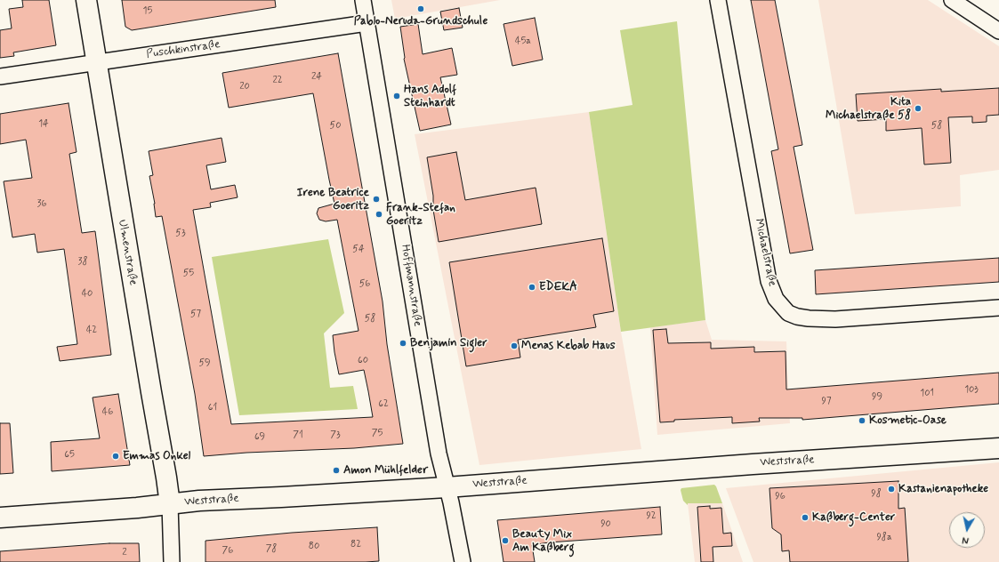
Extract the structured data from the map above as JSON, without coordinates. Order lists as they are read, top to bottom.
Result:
{
  "streets": {
    "street": [
      "Puschkinstraße",
      "Ulmenstraße",
      "Michaelstraße",
      "Hoffmannstraße",
      "Weststraße"
    ]
  },
  "crossings": [
    ["Puschkinstraße", "Ulmenstraße"],
    ["Puschkinstraße", "Hoffmannstraße"],
    ["Ulmenstraße", "Weststraße"],
    ["Hoffmannstraße", "Weststraße"]
  ],
  "places": [
    "Pablo-Neruda-Grundschule",
    "Hans Adolf Steinhardt",
    "Kita Michaelstraße 58",
    "Irene Beatrice Goeritz",
    "Frank-Stefan Goeritz",
    "EDEKA",
    "Benjamin Sigler",
    "Menas Kebab Haus",
    "Kosmetic-Oase",
    "Emmas Onkel",
    "Amon Mühlfelder",
    "Kastanienapotheke",
    "Kaßberg-Center",
    "Beauty Mix Am Kaßberg"
  ],
  "house_numbers": [
    "15",
    "45a",
    "24",
    "22",
    "20",
    "14",
    "50",
    "58",
    "36",
    "53",
    "54",
    "38",
    "55",
    "56",
    "40",
    "57",
    "58",
    "42",
    "60",
    "59",
    "103",
    "101",
    "99",
    "97",
    "62",
    "61",
    "46",
    "75",
    "71",
    "73",
    "69",
    "65",
    "98",
    "96",
    "92",
    "90",
    "98a",
    "82",
    "80",
    "78",
    "76",
    "2"
  ],
  "north": "bottom"
}
